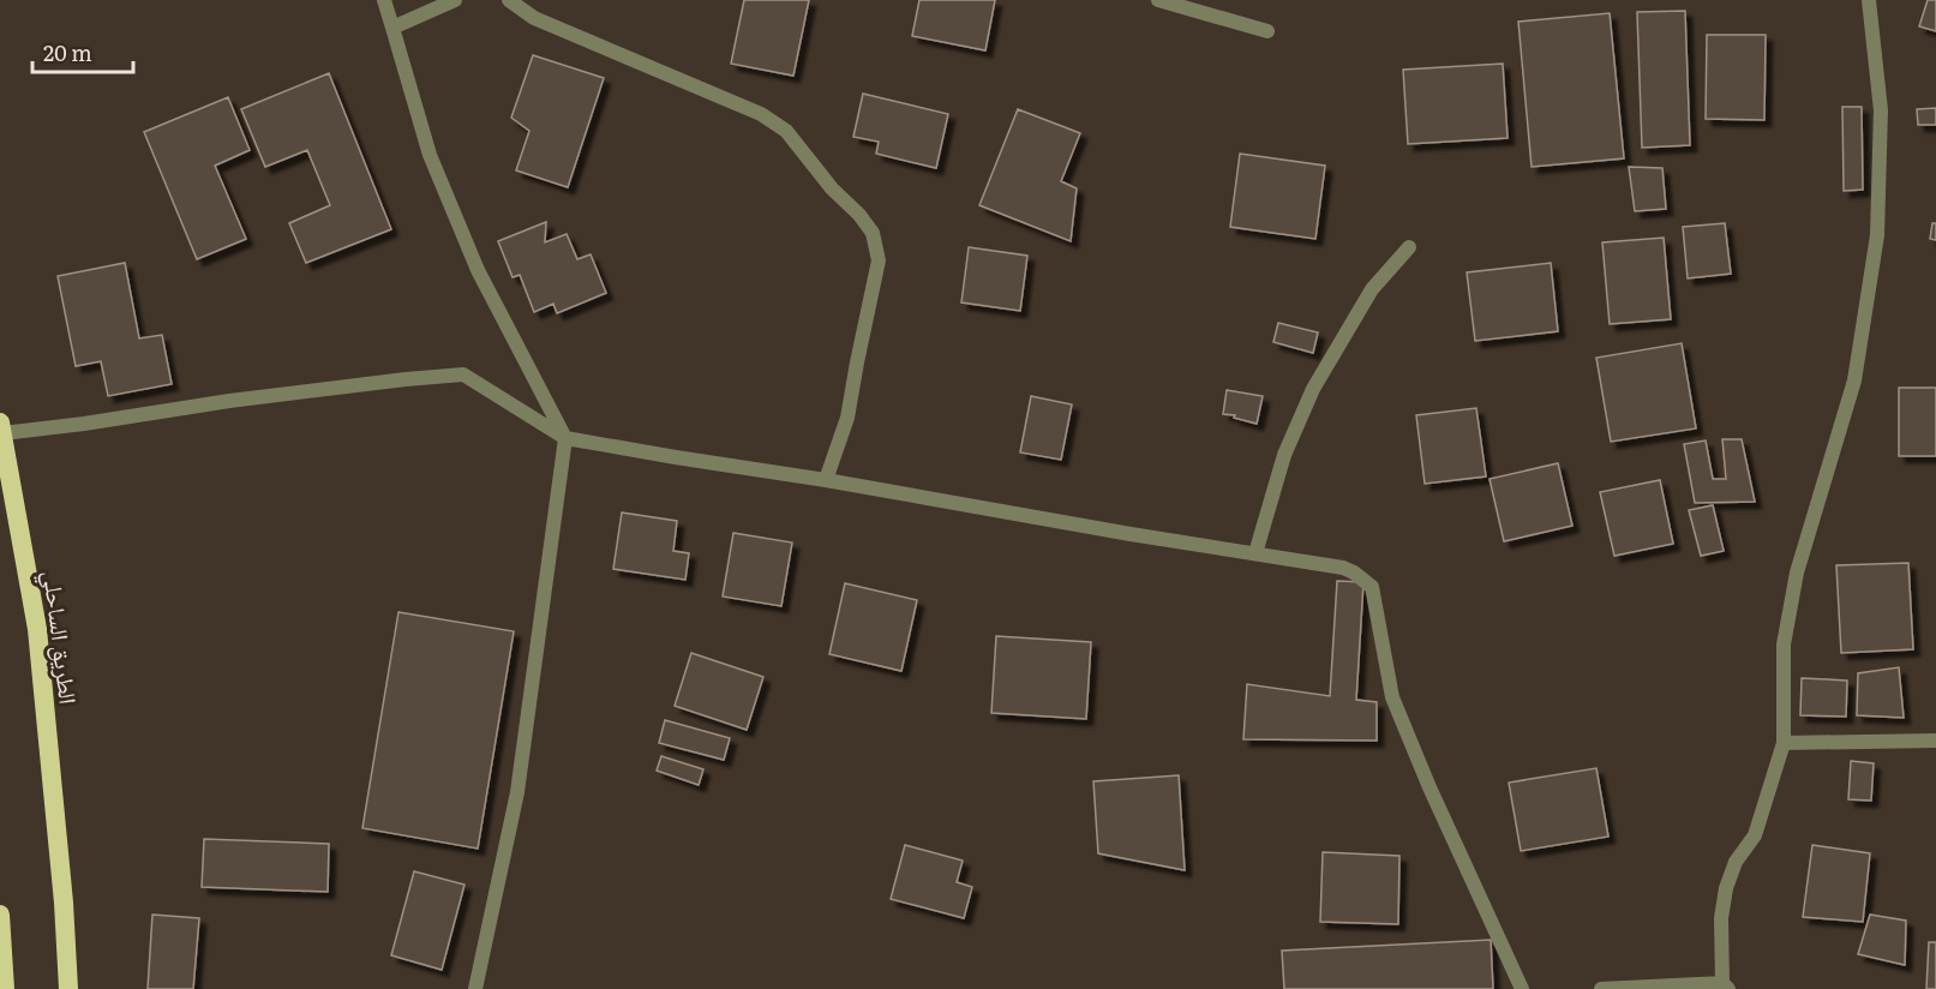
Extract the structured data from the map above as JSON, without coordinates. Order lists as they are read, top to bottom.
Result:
{
  "streets": {
    "highway": ["الطريق الساحلي"]
  },
  "scale_bar": "20 m"
}
